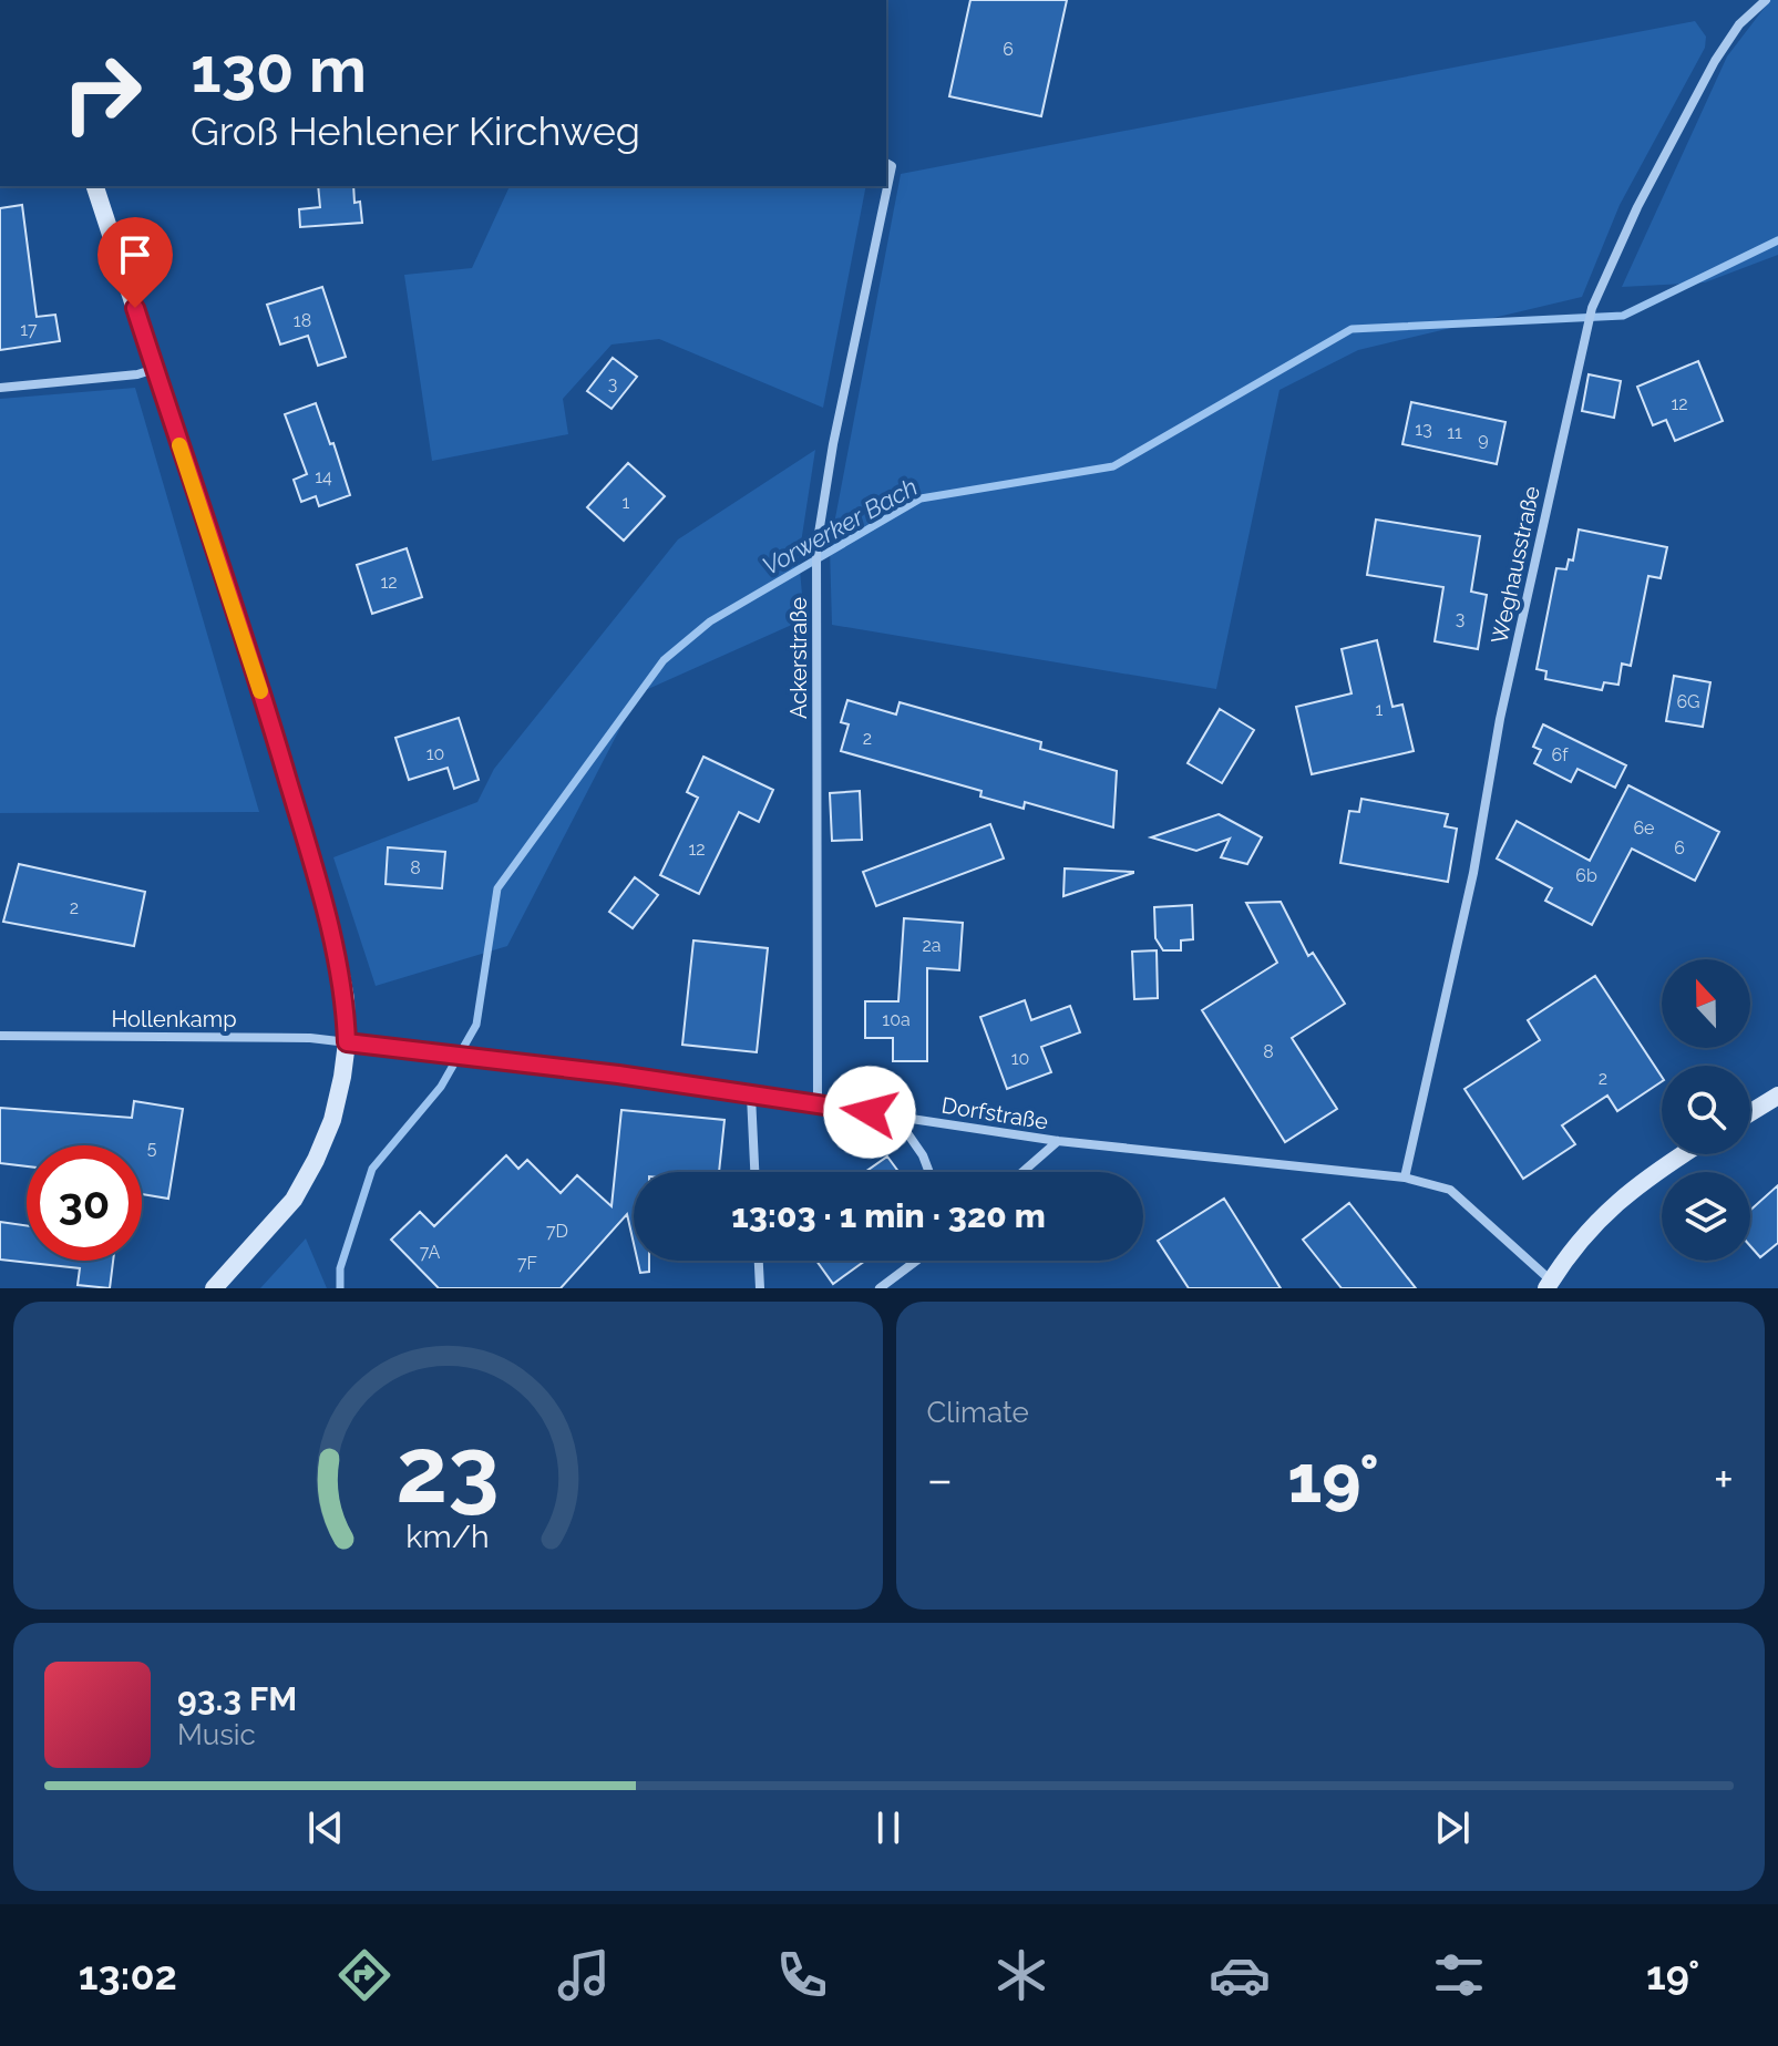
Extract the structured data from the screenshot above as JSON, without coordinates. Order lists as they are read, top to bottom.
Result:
{
  "streets": {
    "street": [
      "Weghausstraße",
      "Ackerstraße",
      "Hollenkamp",
      "Dorfstraße"
    ]
  },
  "crossings": [
    ["Weghausstraße", "Dorfstraße"],
    ["Ackerstraße", "Dorfstraße"],
    ["Hollenkamp", "Dorfstraße"]
  ],
  "water": ["Vorwerker Bach"],
  "house_numbers": [
    "6",
    "18",
    "17",
    "3",
    "12",
    "13",
    "11",
    "9",
    "14",
    "1",
    "12",
    "3",
    "6G",
    "1",
    "2",
    "10",
    "6f",
    "6e",
    "6",
    "12",
    "8",
    "6b",
    "2",
    "2a",
    "10a",
    "8",
    "10",
    "2",
    "5",
    "7D",
    "7A",
    "7F"
  ],
  "north": "top",
  "page": {
    "turn": ["130 m", "Groß Hehlener Kirchweg"],
    "limit": "30",
    "trip": "13:03 · 1 min · 320 m",
    "tile": "Climate",
    "heat": ["−", "19°", "+"],
    "song": ["93.3 FM", "Music"],
    "tabs": ["13:02", "19°"],
    "gauge": ["23", "km/h"]
  }
}
